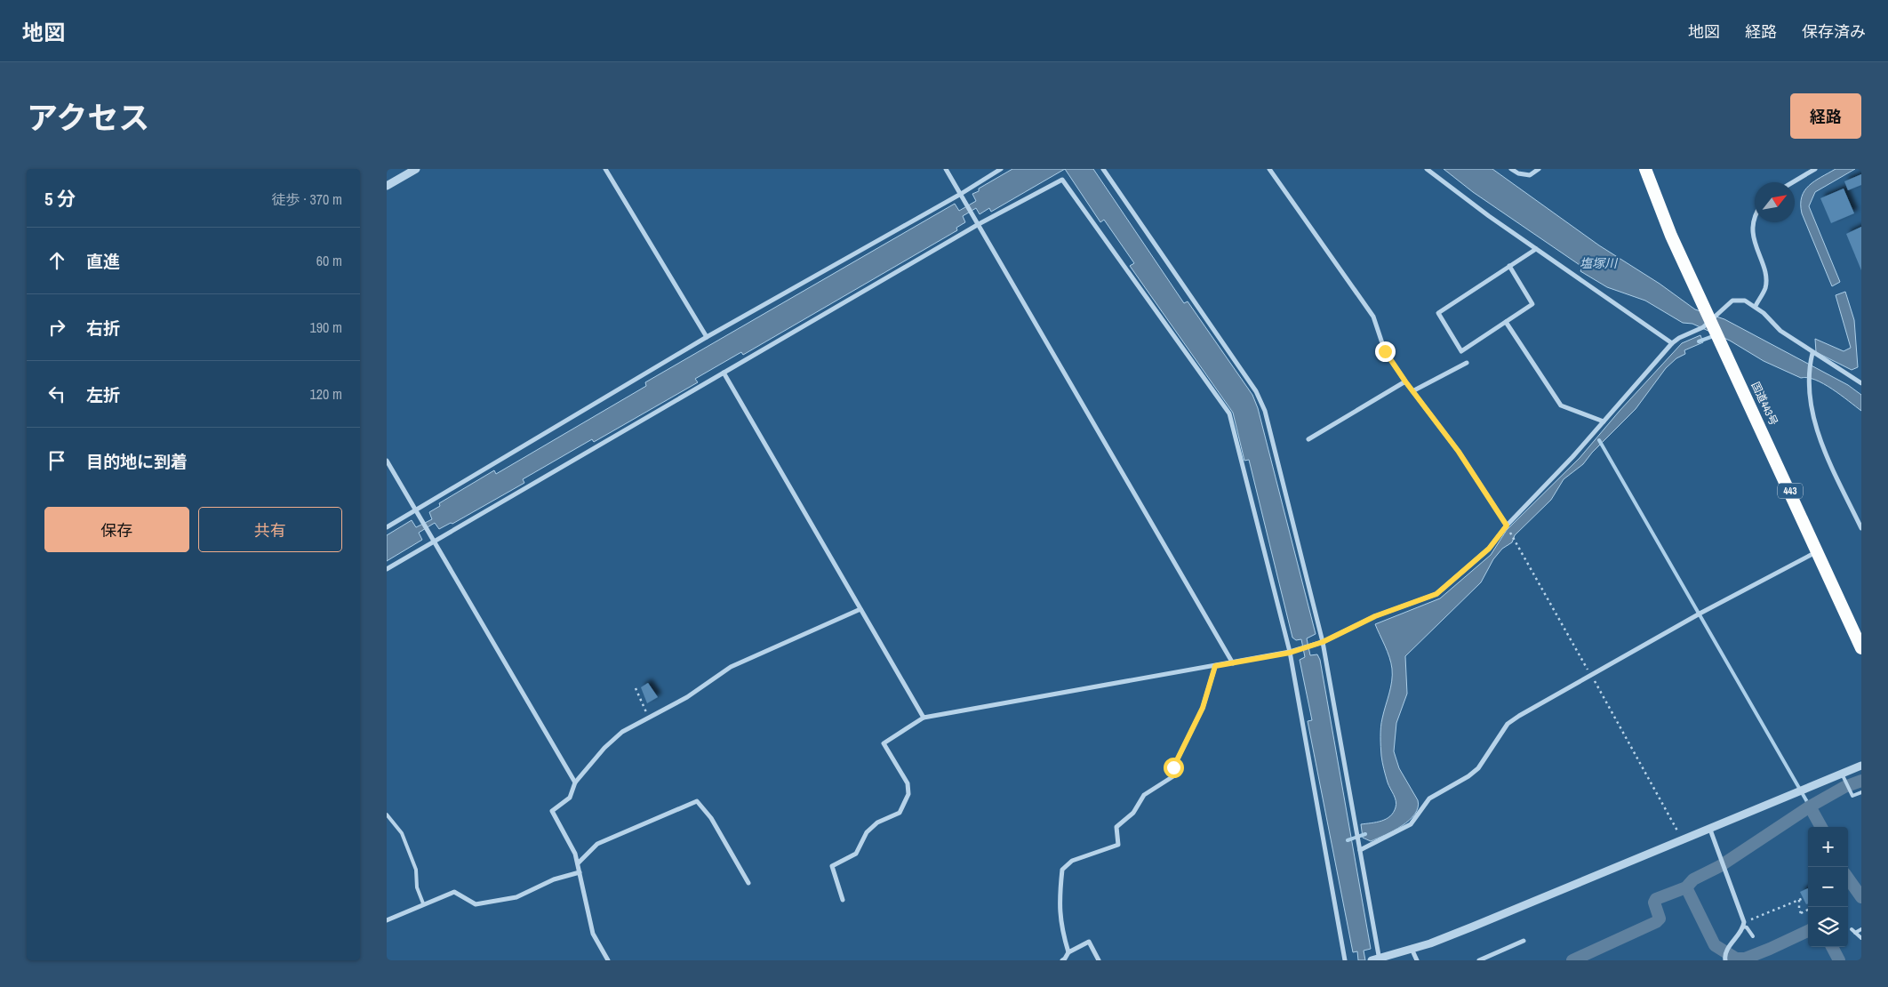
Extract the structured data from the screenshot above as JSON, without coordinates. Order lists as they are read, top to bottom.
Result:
{
  "streets": {
    "highway": ["国道443号", "443"]
  },
  "water": ["塩塚川"],
  "north": "top right",
  "page": {
    "header": "地図",
    "nav": ["地図", "経路", "保存済み"],
    "title": "アクセス",
    "buttons": [
      "経路",
      ["保存", "共有"]
    ],
    "heading": ["5 分", "徒歩 · 370 m"],
    "list": [
      ["直進", "60 m"],
      ["右折", "190 m"],
      ["左折", "120 m"],
      "目的地に到着"
    ],
    "map_buttons": ["+", "−"]
  }
}
